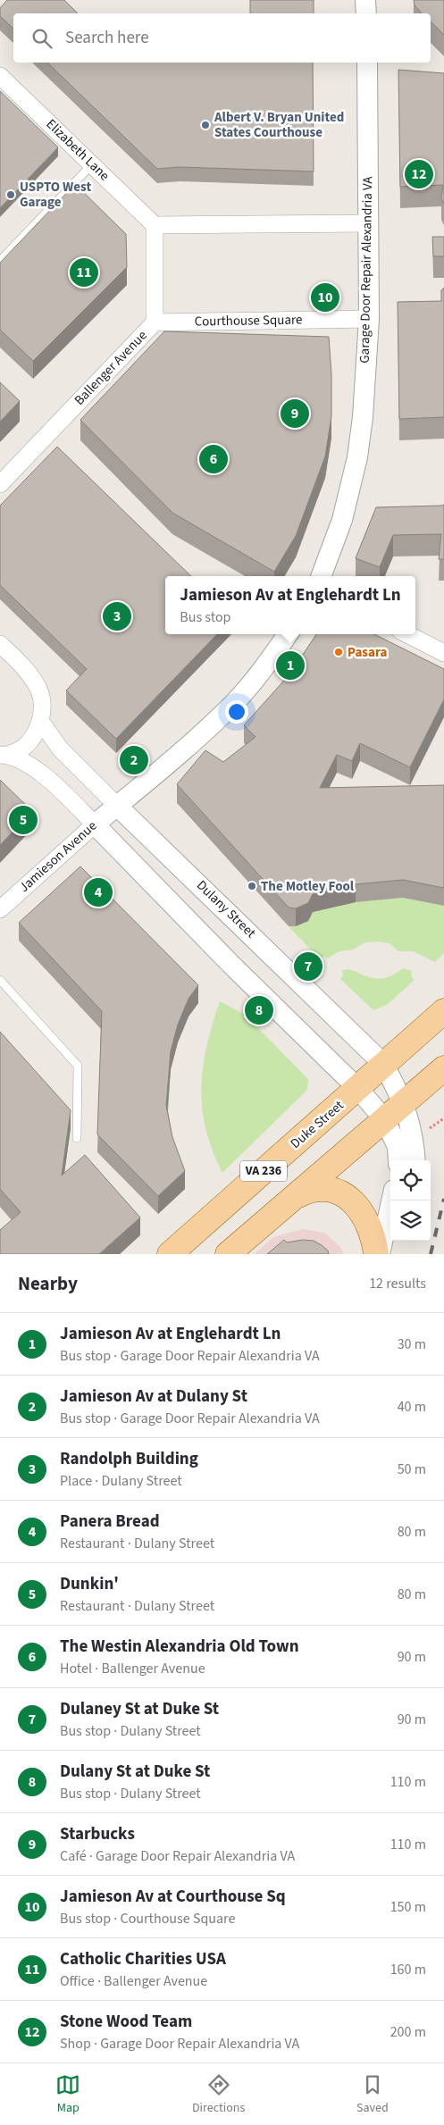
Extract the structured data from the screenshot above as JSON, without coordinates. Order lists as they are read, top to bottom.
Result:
{
  "streets": {
    "main road": ["Duke Street", "VA 236"],
    "street": [
      "Elizabeth Lane",
      "Garage Door Repair Alexandria VA",
      "Courthouse Square",
      "Ballenger Avenue",
      "Jamieson Avenue",
      "Dulany Street"
    ]
  },
  "crossings": [
    ["Elizabeth Lane", "Ballenger Avenue"],
    ["Garage Door Repair Alexandria VA", "Courthouse Square"],
    ["Courthouse Square", "Ballenger Avenue"],
    ["Jamieson Avenue", "Dulany Street"],
    ["Dulany Street", "Duke Street"],
    ["Dulany Street", "VA 236"]
  ],
  "places": [
    "Albert V. Bryan United States Courthouse",
    "USPTO West Garage",
    "Pasara",
    "The Motley Fool"
  ],
  "page": {
    "search": "Search here",
    "pins": [
      "12",
      "11",
      "10",
      "9",
      "6",
      "3",
      "1",
      "2",
      "5",
      "4",
      "7",
      "8"
    ],
    "popup": ["Jamieson Av at Englehardt Ln", "Bus stop"],
    "heading": ["Nearby", "12 results"],
    "list": [
      {
        "mark": "1",
        "name": "Jamieson Av at Englehardt Ln",
        "note": "Bus stop · Garage Door Repair Alexandria VA",
        "value": "30 m"
      },
      {
        "mark": "2",
        "name": "Jamieson Av at Dulany St",
        "note": "Bus stop · Garage Door Repair Alexandria VA",
        "value": "40 m"
      },
      {
        "mark": "3",
        "name": "Randolph Building",
        "note": "Place · Dulany Street",
        "value": "50 m"
      },
      {
        "mark": "4",
        "name": "Panera Bread",
        "note": "Restaurant · Dulany Street",
        "value": "80 m"
      },
      {
        "mark": "5",
        "name": "Dunkin'",
        "note": "Restaurant · Dulany Street",
        "value": "80 m"
      },
      {
        "mark": "6",
        "name": "The Westin Alexandria Old Town",
        "note": "Hotel · Ballenger Avenue",
        "value": "90 m"
      },
      {
        "mark": "7",
        "name": "Dulaney St at Duke St",
        "note": "Bus stop · Dulany Street",
        "value": "90 m"
      },
      {
        "mark": "8",
        "name": "Dulany St at Duke St",
        "note": "Bus stop · Dulany Street",
        "value": "110 m"
      },
      {
        "mark": "9",
        "name": "Starbucks",
        "note": "Café · Garage Door Repair Alexandria VA",
        "value": "110 m"
      },
      {
        "mark": "10",
        "name": "Jamieson Av at Courthouse Sq",
        "note": "Bus stop · Courthouse Square",
        "value": "150 m"
      },
      {
        "mark": "11",
        "name": "Catholic Charities USA",
        "note": "Office · Ballenger Avenue",
        "value": "160 m"
      },
      {
        "mark": "12",
        "name": "Stone Wood Team",
        "note": "Shop · Garage Door Repair Alexandria VA",
        "value": "200 m"
      }
    ],
    "nav": ["Map", "Directions", "Saved"]
  }
}
